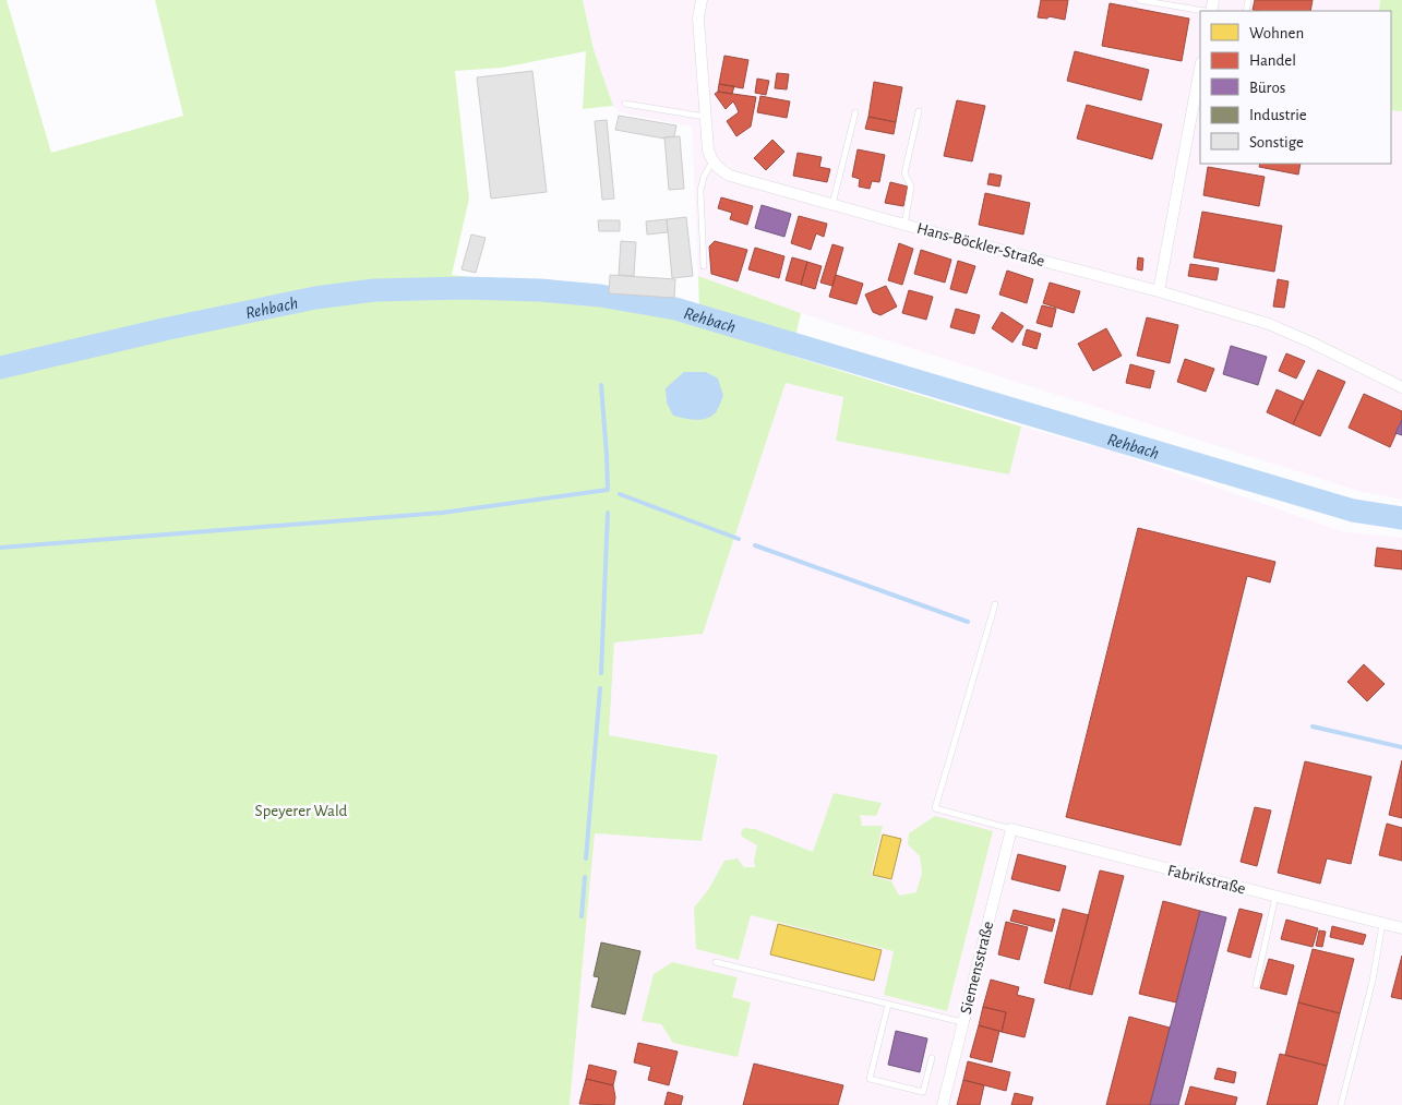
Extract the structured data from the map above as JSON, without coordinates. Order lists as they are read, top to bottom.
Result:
{
  "streets": {
    "street": ["Hans-Böckler-Straße", "Fabrikstraße", "Siemensstraße"]
  },
  "crossings": [
    ["Fabrikstraße", "Siemensstraße"]
  ],
  "water": ["Rehbach"],
  "parks": ["Speyerer Wald"],
  "legend": [
    "Wohnen",
    "Handel",
    "Büros",
    "Industrie",
    "Sonstige"
  ]
}
